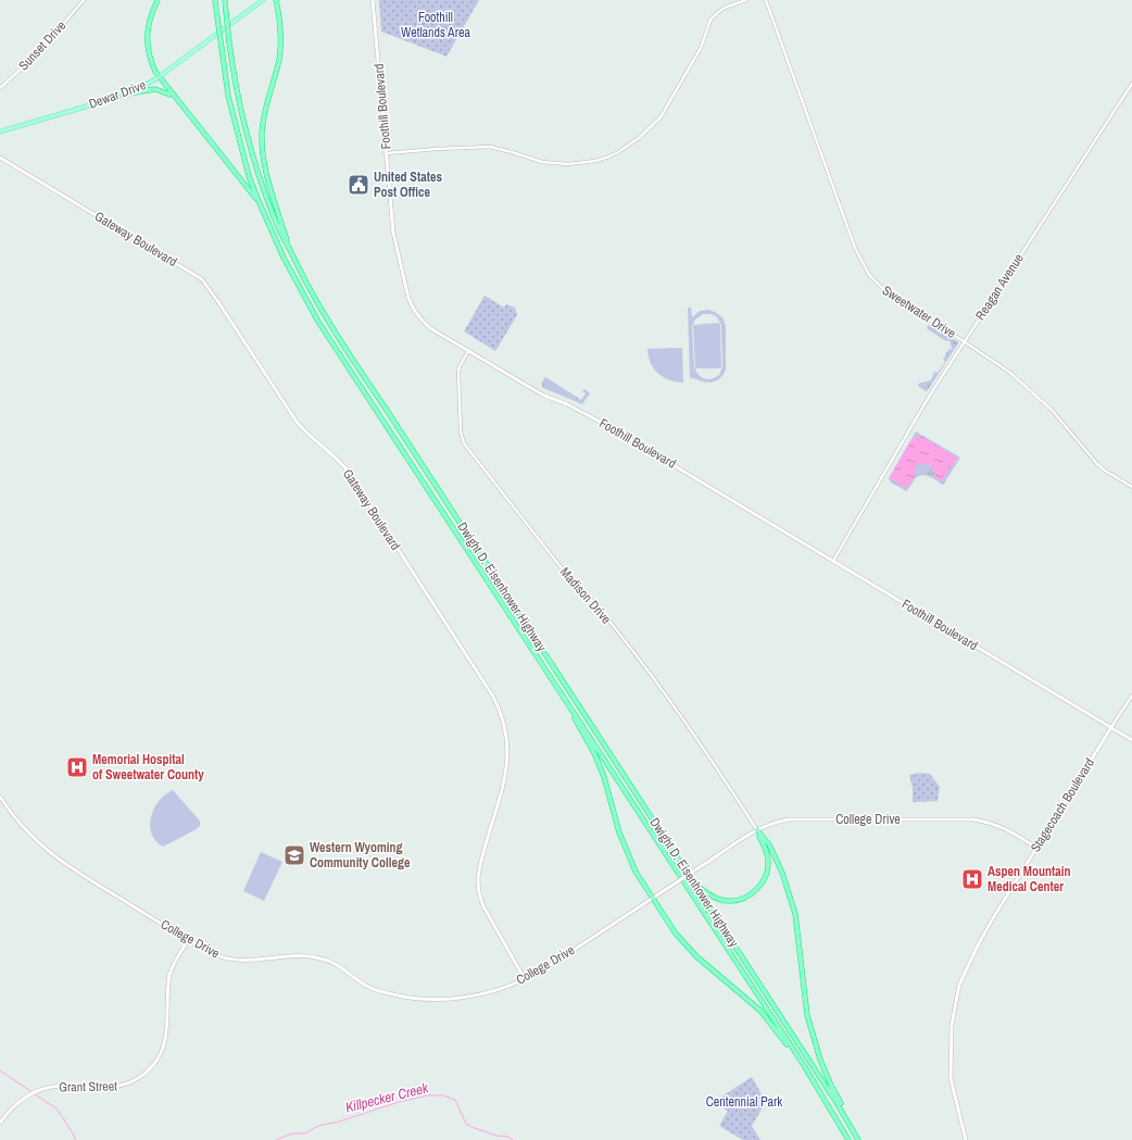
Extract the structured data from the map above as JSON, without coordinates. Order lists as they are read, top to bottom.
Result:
{
  "streets": {
    "highway": ["Dwight D. Eisenhower Highway"],
    "main road": [
      "Dewar Drive",
      "Foothill Boulevard",
      "Gateway Boulevard",
      "Stagecoach Boulevard",
      "College Drive",
      "Grant Street"
    ],
    "street": [
      "Sunset Drive",
      "Reagan Avenue",
      "Sweetwater Drive",
      "Madison Drive"
    ]
  },
  "crossings": [
    ["Foothill Boulevard", "Reagan Avenue"],
    ["Foothill Boulevard", "Madison Drive"],
    ["Foothill Boulevard", "Stagecoach Boulevard"],
    ["Gateway Boulevard", "College Drive"],
    ["Reagan Avenue", "Sweetwater Drive"],
    ["Madison Drive", "College Drive"],
    ["Stagecoach Boulevard", "College Drive"],
    ["College Drive", "Grant Street"]
  ],
  "water": ["Killpecker Creek"],
  "parks": ["Foothill Wetlands Area", "Centennial Park"],
  "places": {
    "public building": ["United States Post Office"],
    "hospital": ["Memorial Hospital of Sweetwater County", "Aspen Mountain Medical Center"],
    "school or university": ["Western Wyoming Community College"]
  }
}
